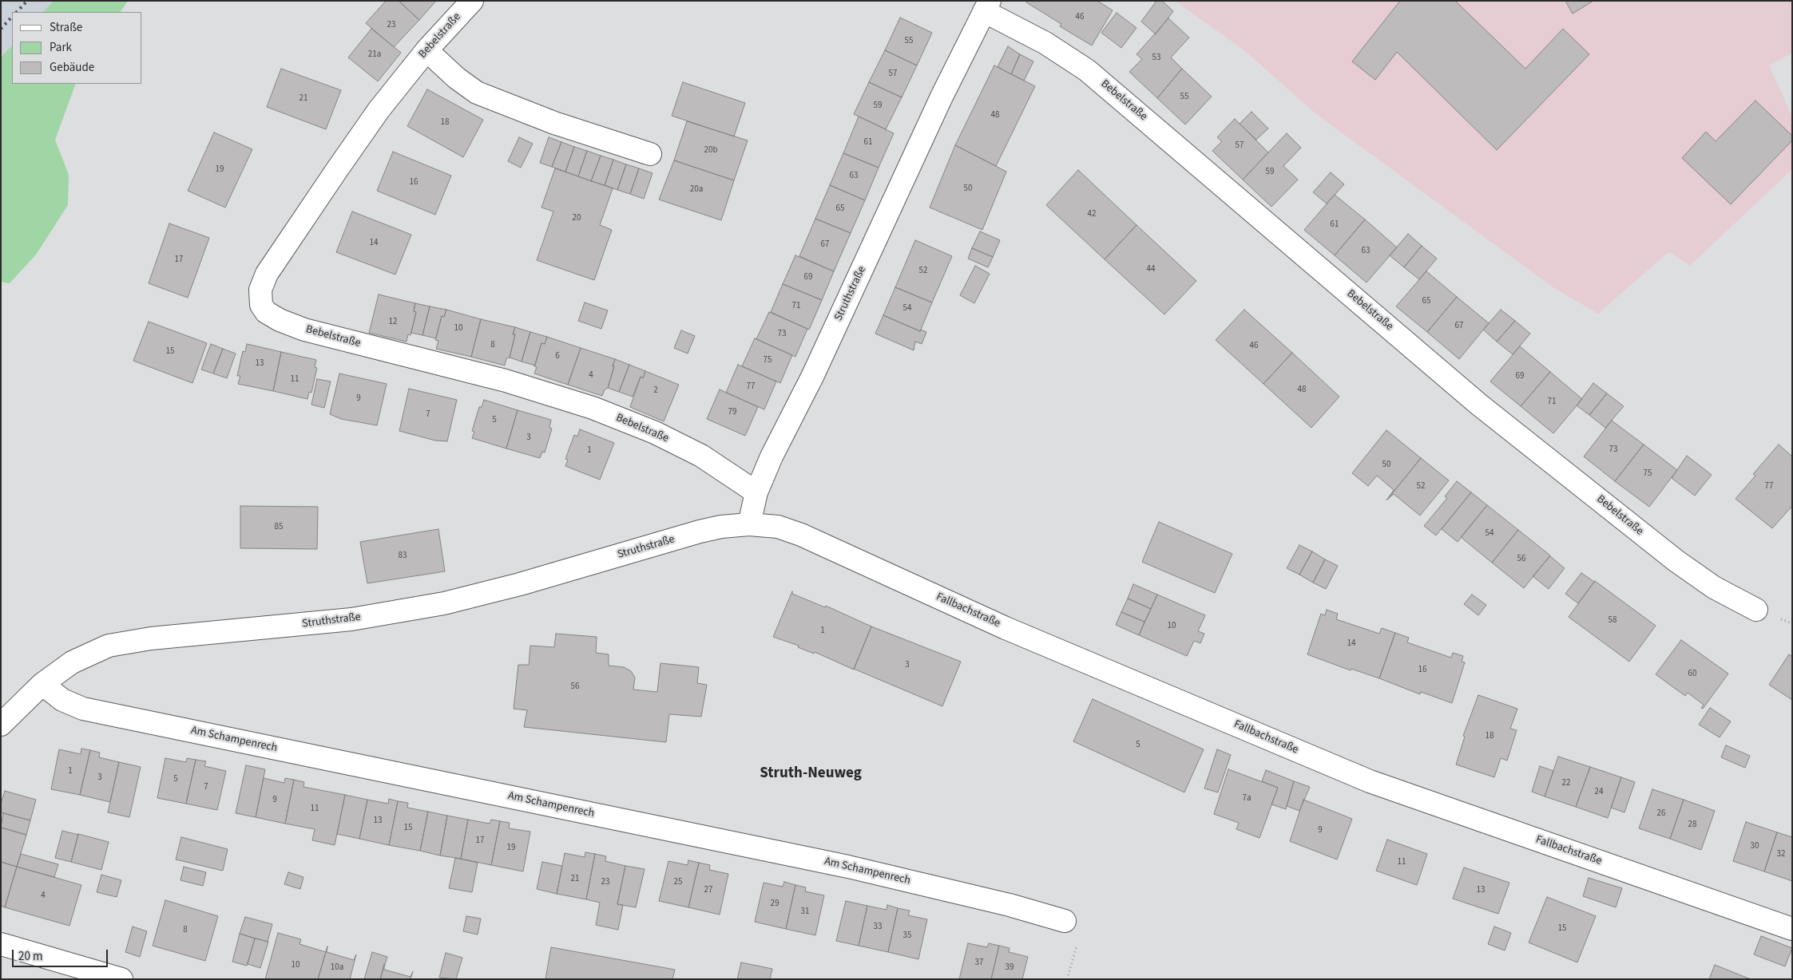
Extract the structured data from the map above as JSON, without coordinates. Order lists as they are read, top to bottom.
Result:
{
  "streets": {
    "street": [
      "Bebelstraße",
      "Struthstraße",
      "Fallbachstraße",
      "Am Schampenrech"
    ]
  },
  "crossings": [
    ["Bebelstraße", "Struthstraße"],
    ["Struthstraße", "Fallbachstraße"],
    ["Struthstraße", "Am Schampenrech"]
  ],
  "districts": ["Struth-Neuweg"],
  "house_numbers": [
    "46",
    "23",
    "55",
    "21a",
    "53",
    "57",
    "55",
    "21",
    "59",
    "48",
    "18",
    "61",
    "57",
    "20b",
    "19",
    "59",
    "63",
    "16",
    "50",
    "20a",
    "65",
    "42",
    "20",
    "61",
    "14",
    "67",
    "63",
    "17",
    "44",
    "52",
    "69",
    "65",
    "71",
    "54",
    "12",
    "67",
    "10",
    "73",
    "8",
    "46",
    "15",
    "6",
    "75",
    "13",
    "4",
    "69",
    "11",
    "77",
    "48",
    "2",
    "9",
    "71",
    "79",
    "7",
    "5",
    "3",
    "73",
    "1",
    "50",
    "75",
    "52",
    "77",
    "85",
    "54",
    "83",
    "56",
    "58",
    "10",
    "1",
    "14",
    "3",
    "16",
    "60",
    "56",
    "18",
    "5",
    "1",
    "3",
    "5",
    "22",
    "7",
    "24",
    "7a",
    "9",
    "11",
    "26",
    "13",
    "28",
    "15",
    "9",
    "17",
    "30",
    "19",
    "32",
    "11",
    "21",
    "23",
    "25",
    "27",
    "13",
    "4",
    "29",
    "31",
    "33",
    "15",
    "8",
    "35",
    "37",
    "10",
    "10a",
    "39"
  ],
  "legend": ["Straße", "Park", "Gebäude"],
  "scale_bar": "20 m"
}
